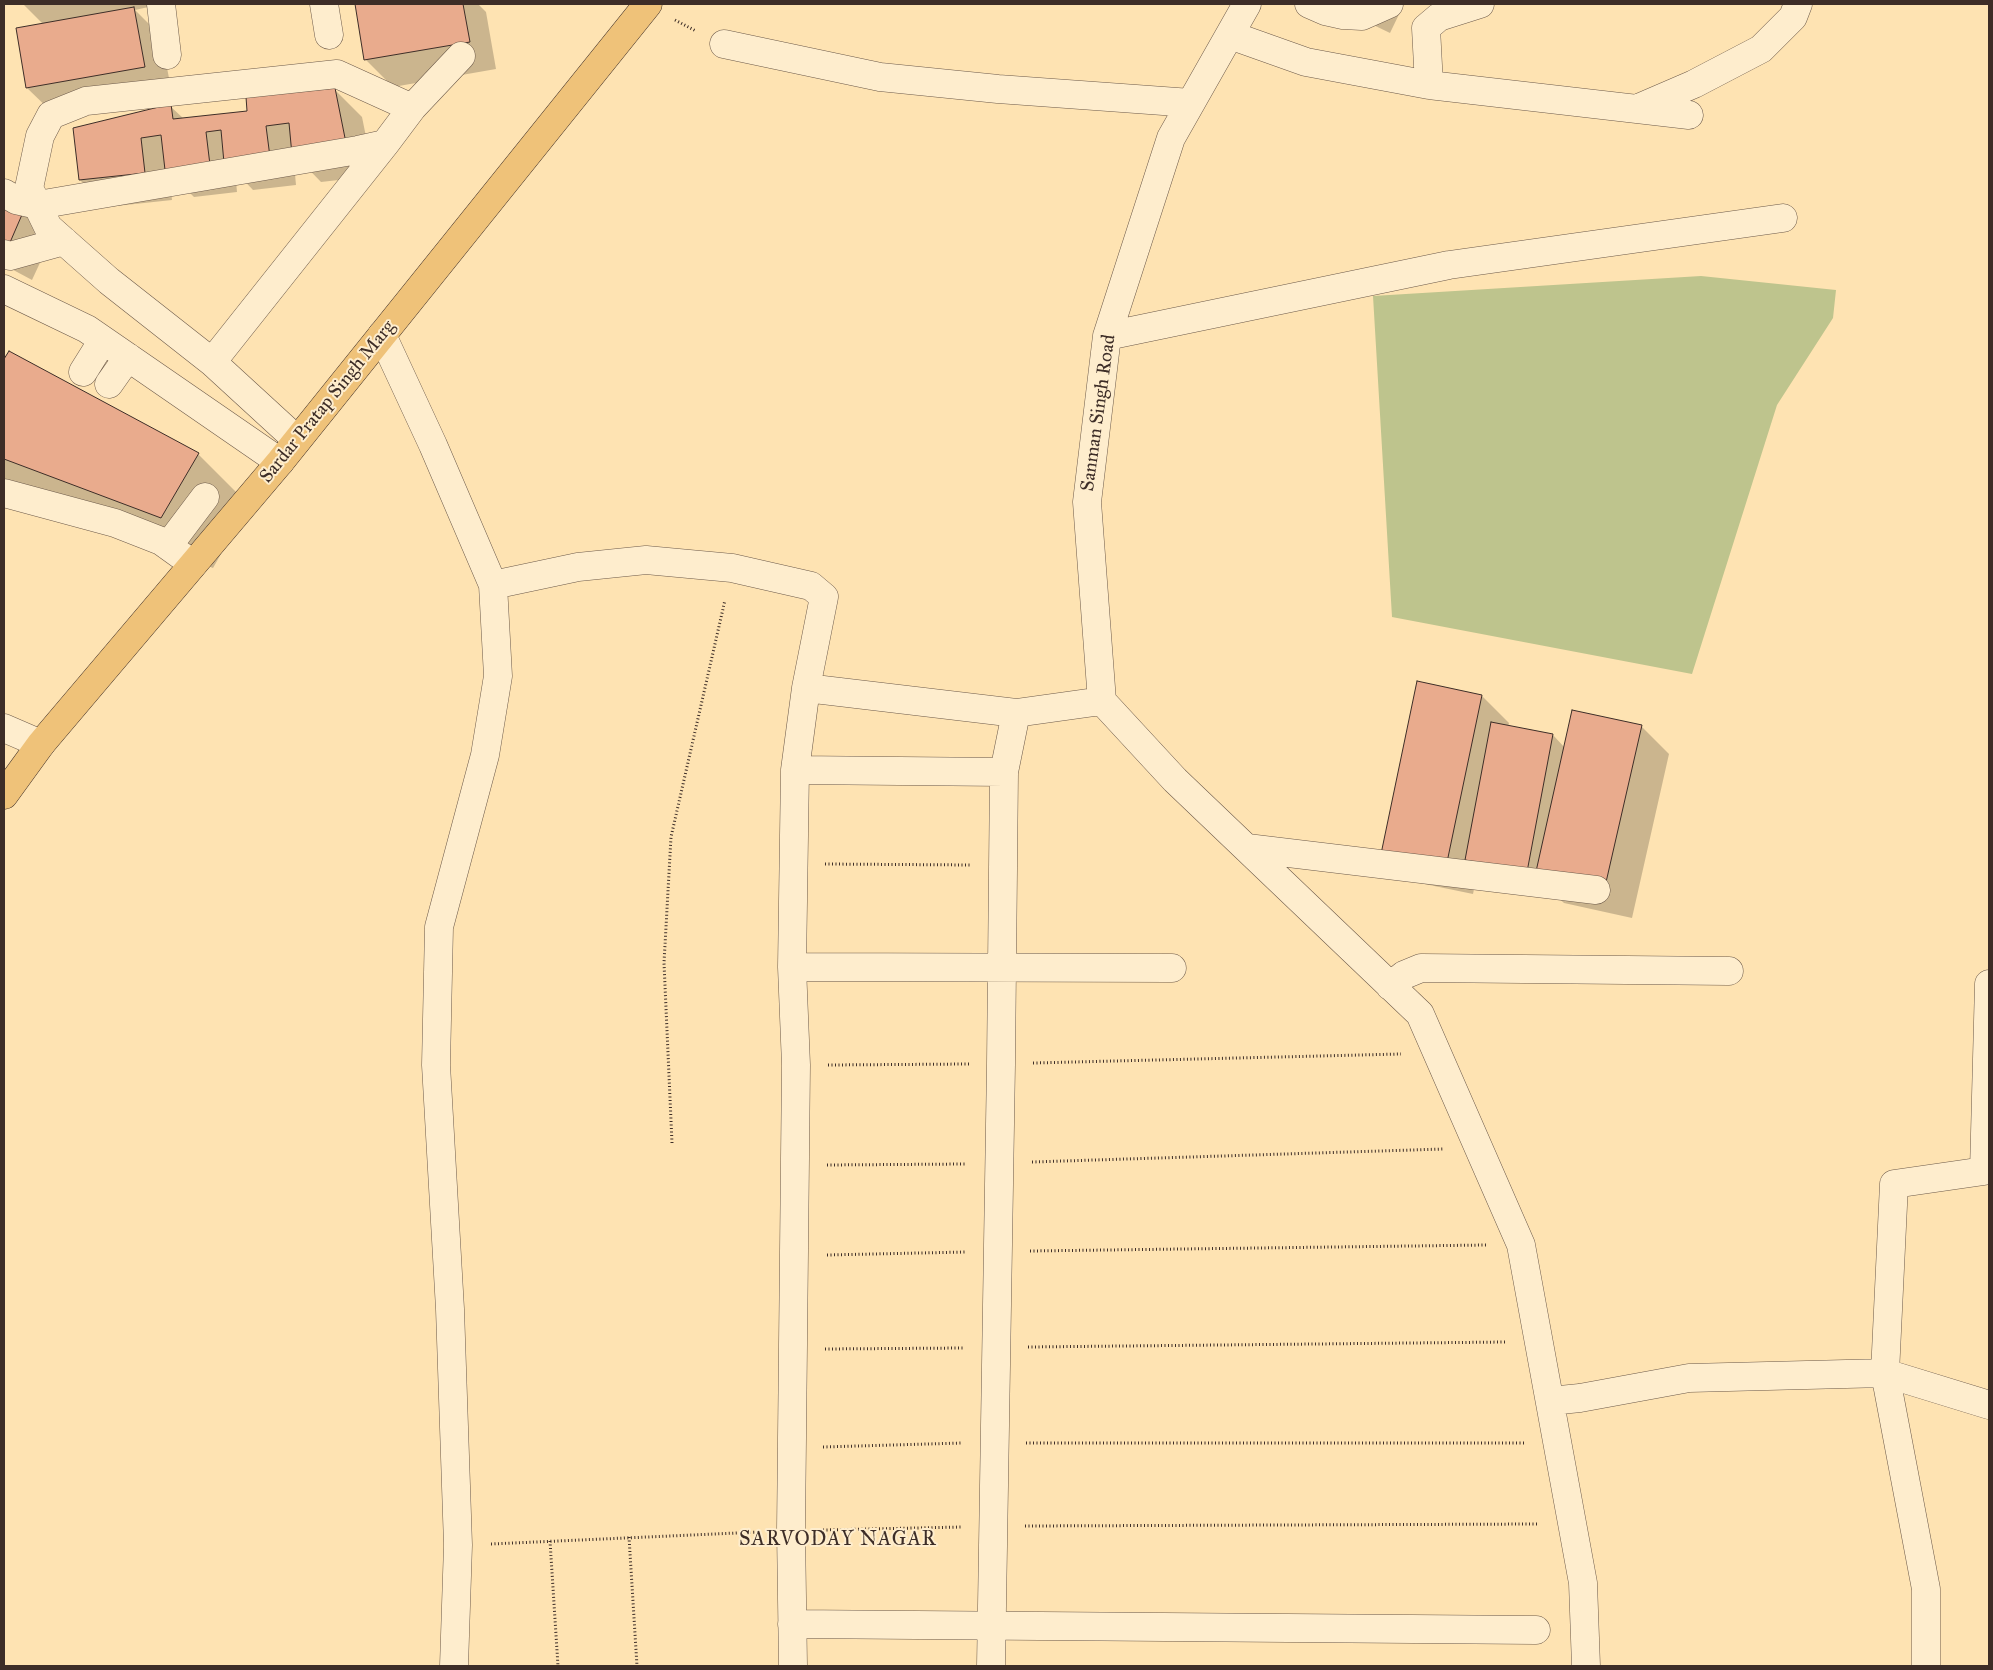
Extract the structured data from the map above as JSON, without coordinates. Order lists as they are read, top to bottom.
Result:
{
  "streets": {
    "main road": ["Sardar Pratap Singh Marg"],
    "street": ["Sanman Singh Road"]
  },
  "districts": ["SARVODAY NAGAR"]
}
